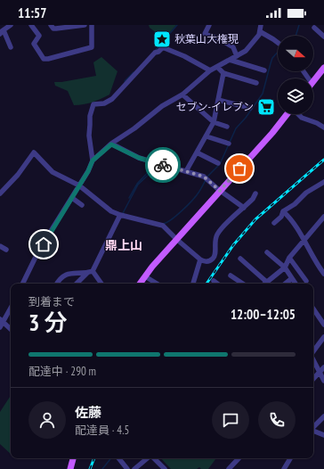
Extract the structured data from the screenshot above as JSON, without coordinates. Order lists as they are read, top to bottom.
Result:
{
  "districts": ["鼎上山"],
  "places": {
    "place": ["秋葉山大権現"],
    "supermarket": ["セブン-イレブン"]
  },
  "north": "right",
  "page": {
    "status": "11:57",
    "heading": ["3 分", "到着まで", "12:00–12:05"],
    "panel": ["佐藤", "配達員 · 4.5"],
    "bar": "配達中 · 290 m"
  }
}
